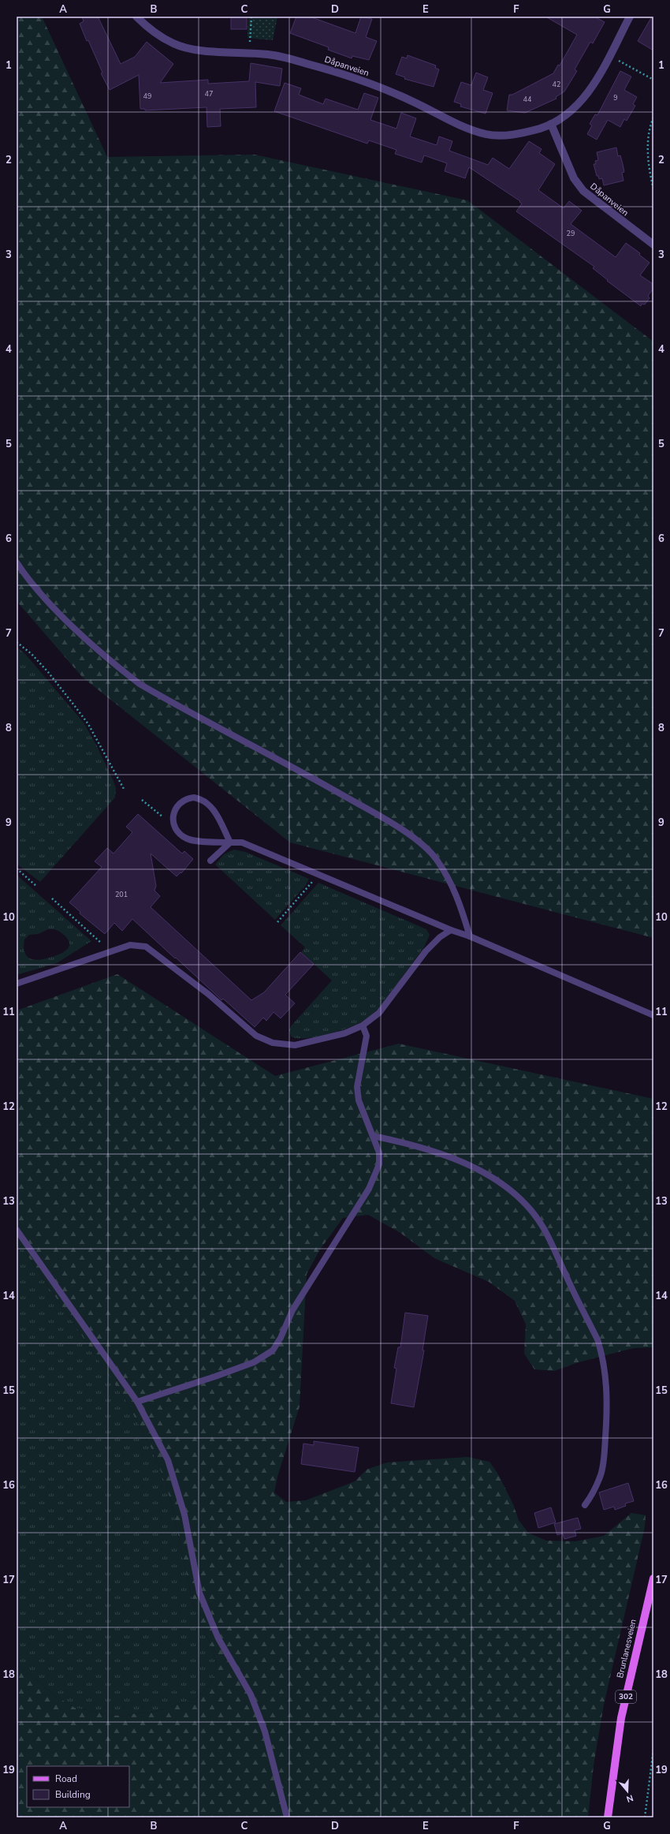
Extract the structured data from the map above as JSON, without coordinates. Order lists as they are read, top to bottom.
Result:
{
  "streets": {
    "main road": ["Brunlanesveien", "302"],
    "street": ["Dåpanveien"]
  },
  "house_numbers": [
    "42",
    "47",
    "49",
    "9",
    "44",
    "29",
    "201"
  ],
  "legend": ["Road", "Building"],
  "north": "bottom",
  "grid": {
    "columns": [
      "A",
      "B",
      "C",
      "D",
      "E",
      "F",
      "G"
    ],
    "rows": [
      "1",
      "2",
      "3",
      "4",
      "5",
      "6",
      "7",
      "8",
      "9",
      "10",
      "11",
      "12",
      "13",
      "14",
      "15",
      "16",
      "17",
      "18",
      "19"
    ]
  }
}
